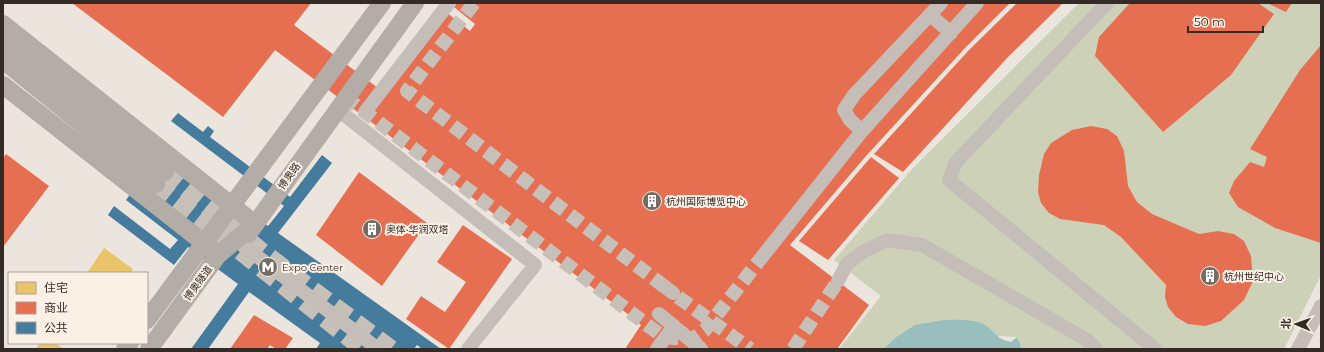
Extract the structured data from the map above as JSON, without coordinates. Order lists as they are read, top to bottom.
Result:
{
  "streets": {
    "main road": ["博奥路", "博奥隧道"]
  },
  "crossings": [
    ["博奥路", "博奥隧道"]
  ],
  "places": {
    "building": ["杭州国际博览中心", "奥体·华润双塔", "杭州世纪中心"],
    "metro station": ["Expo Center"]
  },
  "legend": ["住宅", "商业", "公共"],
  "scale_bar": "50 m",
  "north": "left"
}
